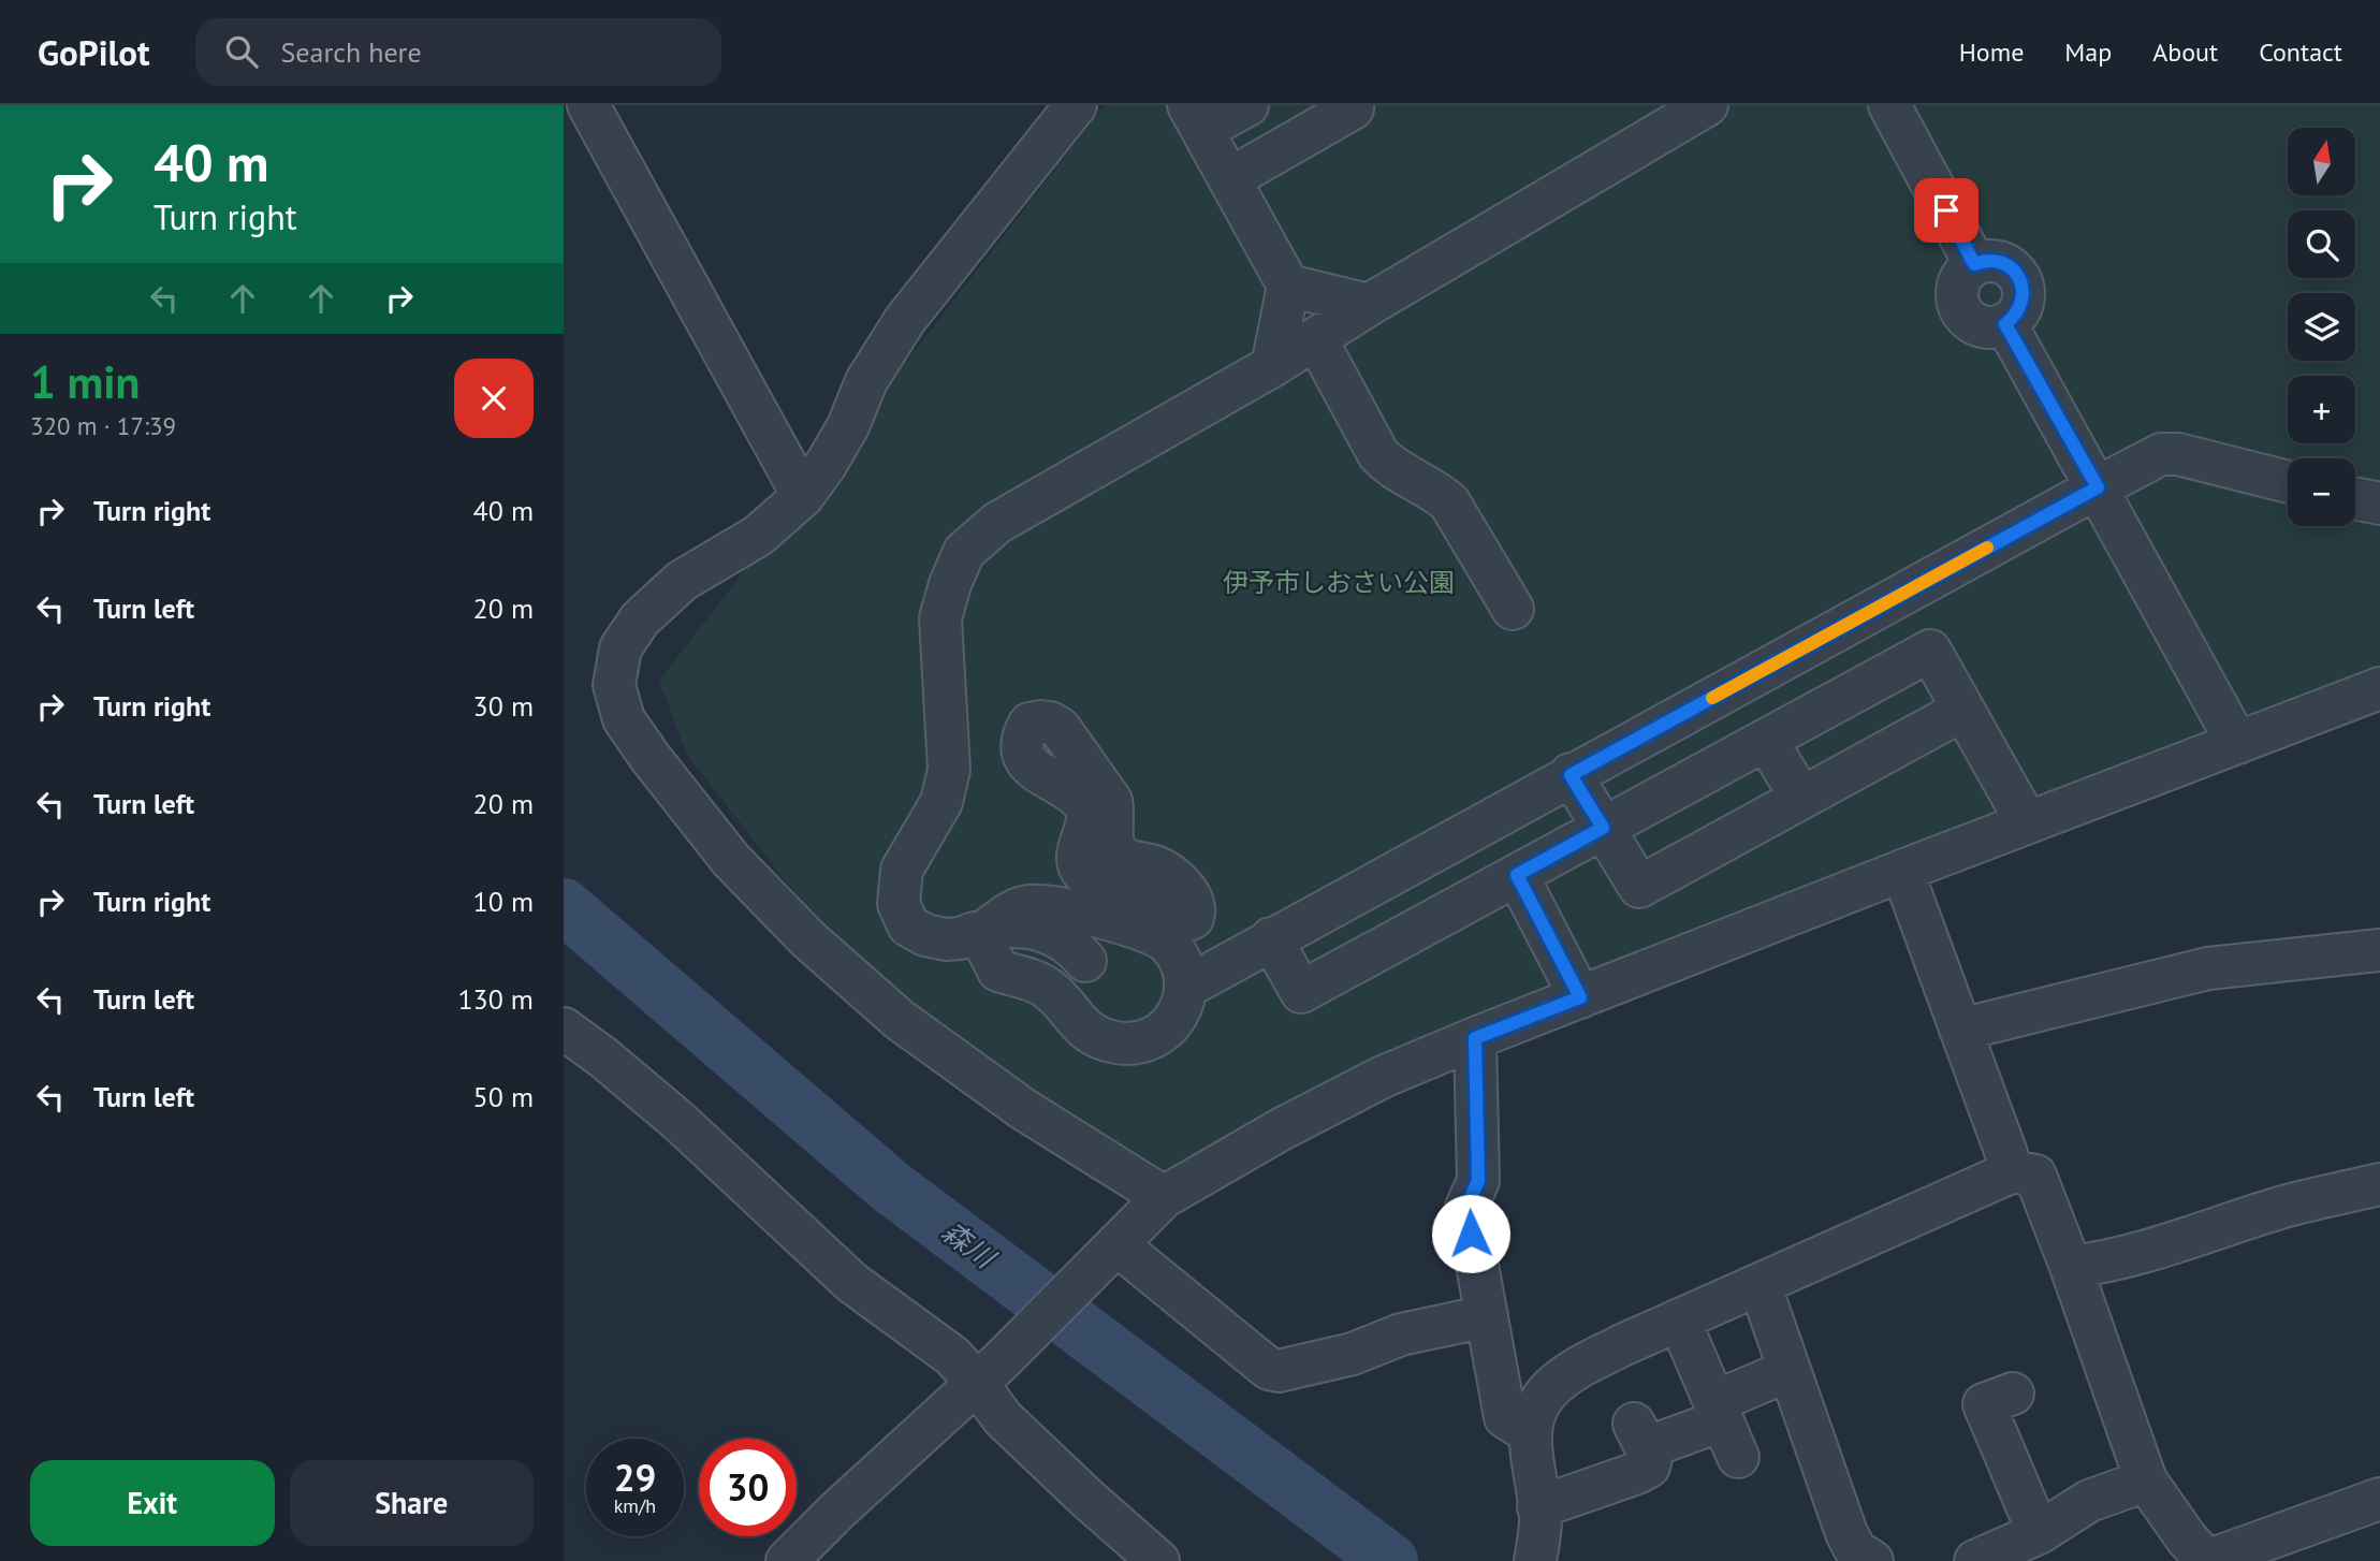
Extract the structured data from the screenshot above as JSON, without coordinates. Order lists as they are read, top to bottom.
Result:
{
  "water": ["森川"],
  "parks": ["伊予市しおさい公園"],
  "north": "top",
  "page": {
    "header": "GoPilot",
    "search": "Search here",
    "nav": [
      "Home",
      "Map",
      "About",
      "Contact"
    ],
    "turn": ["40 m", "Turn right"],
    "map_buttons": ["+", "−"],
    "heading": ["1 min", "320 m · 17:39"],
    "list": [
      {
        "name": "Turn right",
        "value": "40 m"
      },
      {
        "name": "Turn left",
        "value": "20 m"
      },
      {
        "name": "Turn right",
        "value": "30 m"
      },
      {
        "name": "Turn left",
        "value": "20 m"
      },
      {
        "name": "Turn right",
        "value": "10 m"
      },
      {
        "name": "Turn left",
        "value": "130 m"
      },
      {
        "name": "Turn left",
        "value": "50 m"
      }
    ],
    "speed": "29 km/h",
    "limit": "30",
    "buttons": ["Exit", "Share"]
  }
}
